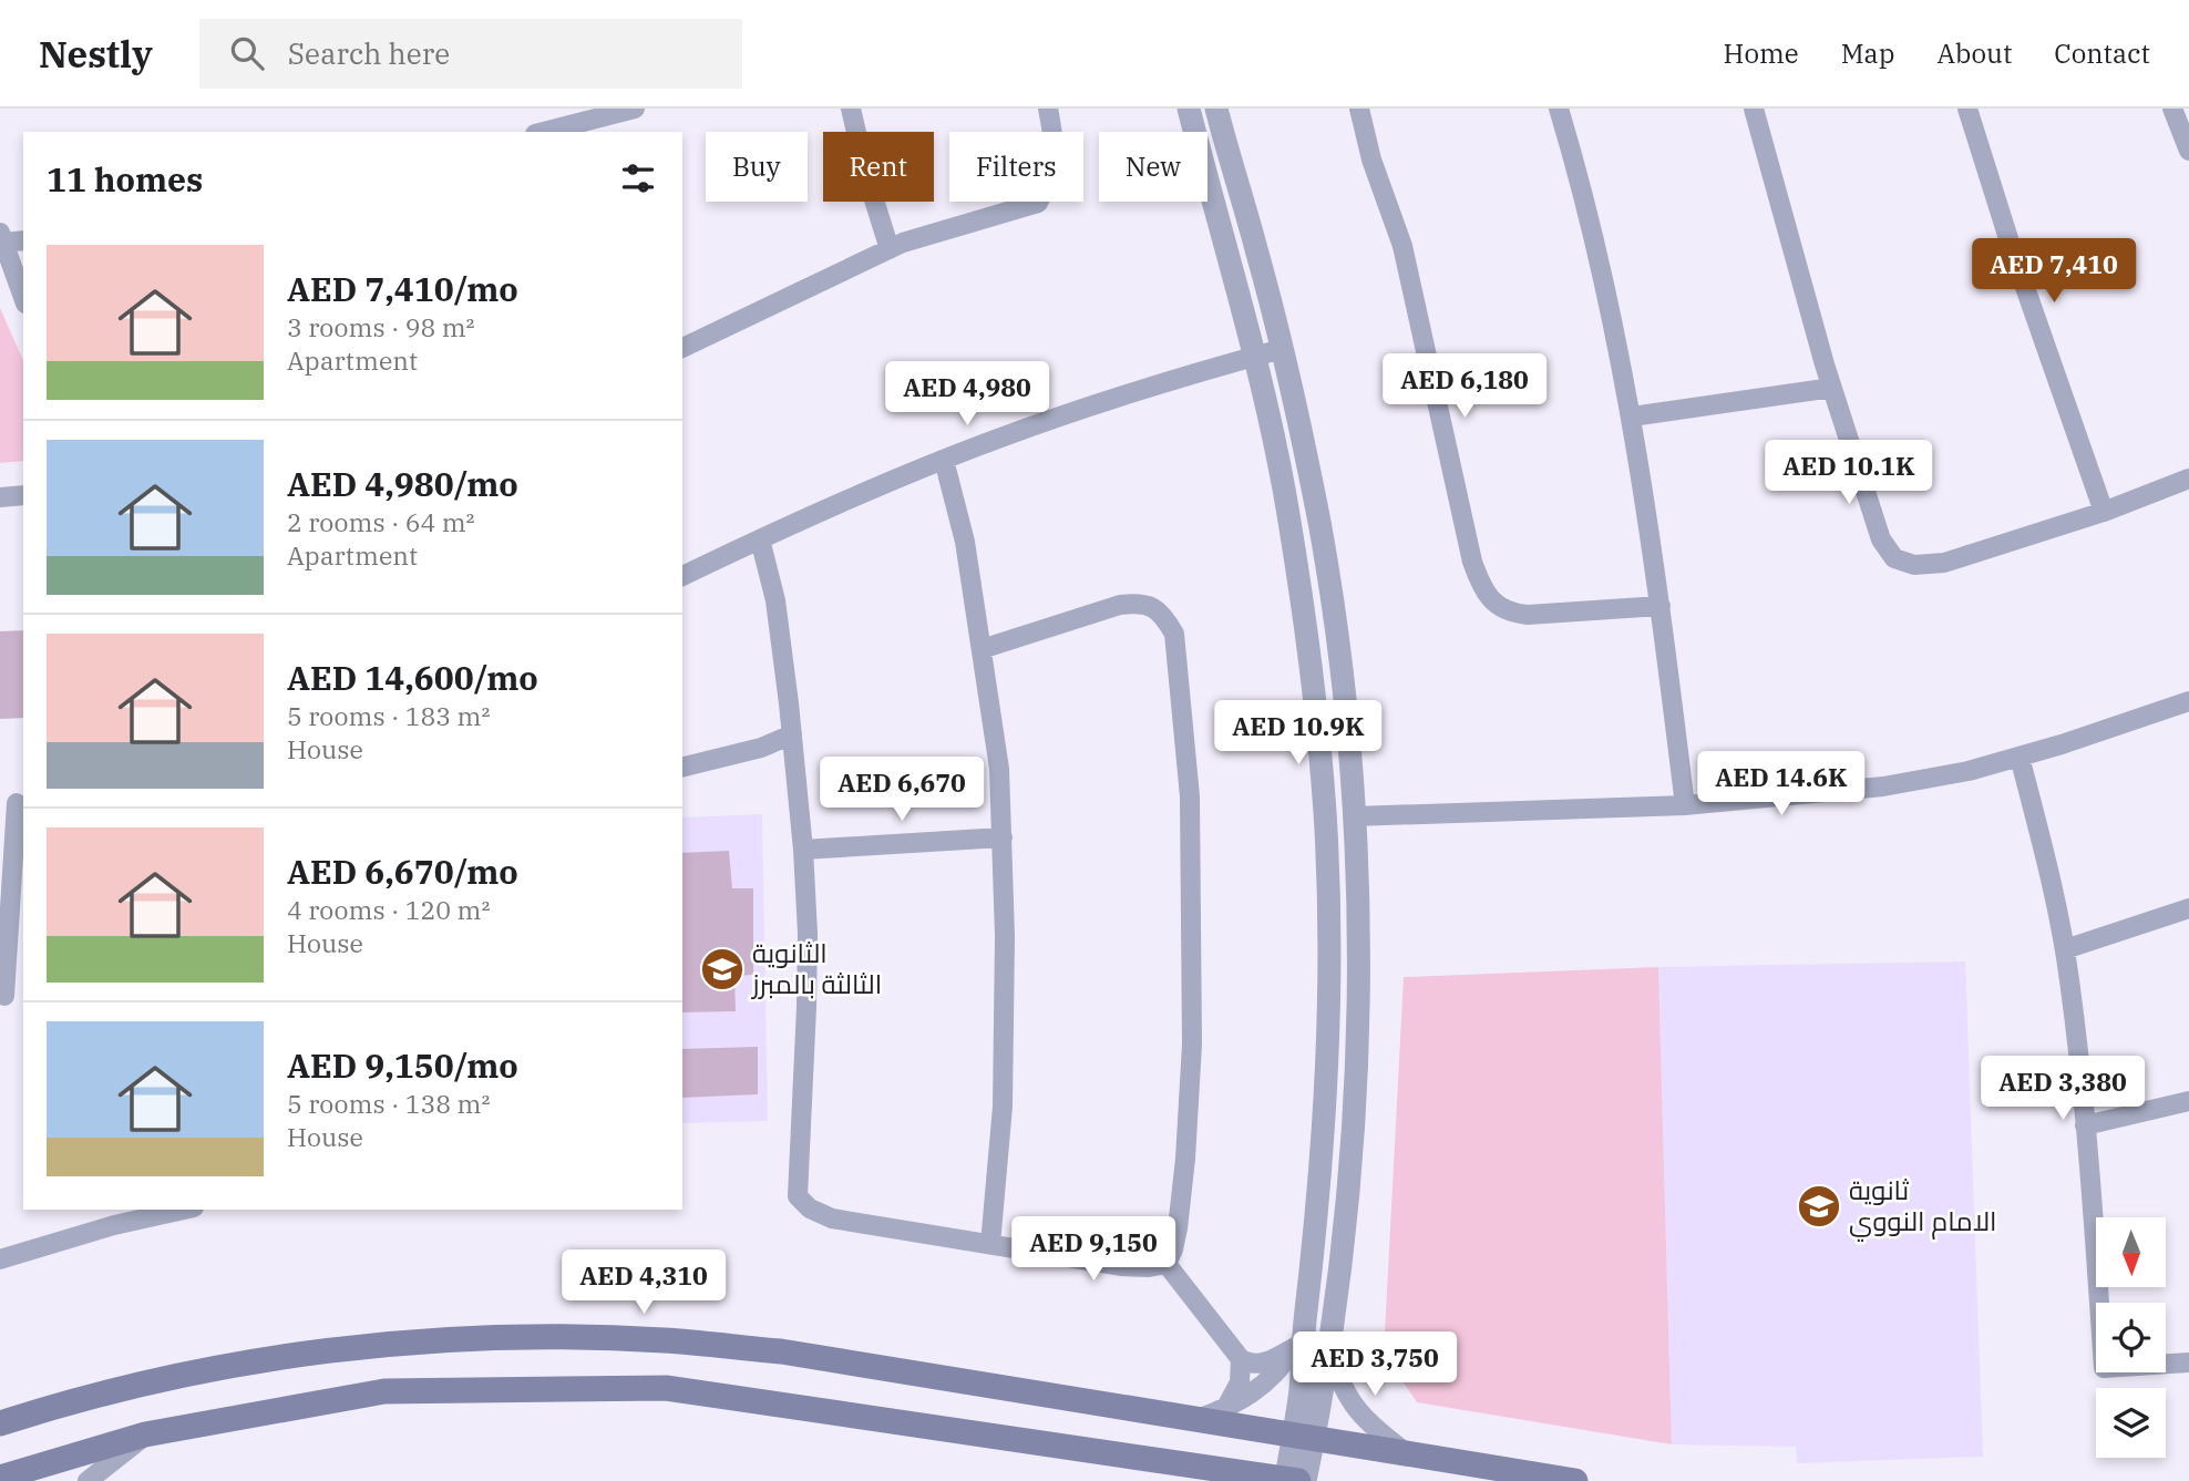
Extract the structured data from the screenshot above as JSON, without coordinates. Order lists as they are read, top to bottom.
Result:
{
  "places": {
    "school or university": ["الثانوية الثالثة بالمبرز", "ثانوية الامام النووي"]
  },
  "north": "bottom",
  "page": {
    "header": "Nestly",
    "search": "Search here",
    "nav": [
      "Home",
      "Map",
      "About",
      "Contact"
    ],
    "chip": [
      "Buy",
      "Rent",
      "Filters",
      "New"
    ],
    "heading": "11 homes",
    "list": [
      {
        "name": "AED 7,410/mo",
        "note": "3 rooms · 98 m² · Apartment"
      },
      {
        "name": "AED 4,980/mo",
        "note": "2 rooms · 64 m² · Apartment"
      },
      {
        "name": "AED 14,600/mo",
        "note": "5 rooms · 183 m² · House"
      },
      {
        "name": "AED 6,670/mo",
        "note": "4 rooms · 120 m² · House"
      },
      {
        "name": "AED 9,150/mo",
        "note": "5 rooms · 138 m² · House"
      }
    ],
    "price": [
      "AED 7,410",
      "AED 6,180",
      "AED 4,980",
      "AED 10.1K",
      "AED 10.9K",
      "AED 14.6K",
      "AED 6,670",
      "AED 3,380",
      "AED 9,150",
      "AED 4,310",
      "AED 3,750"
    ]
  }
}
